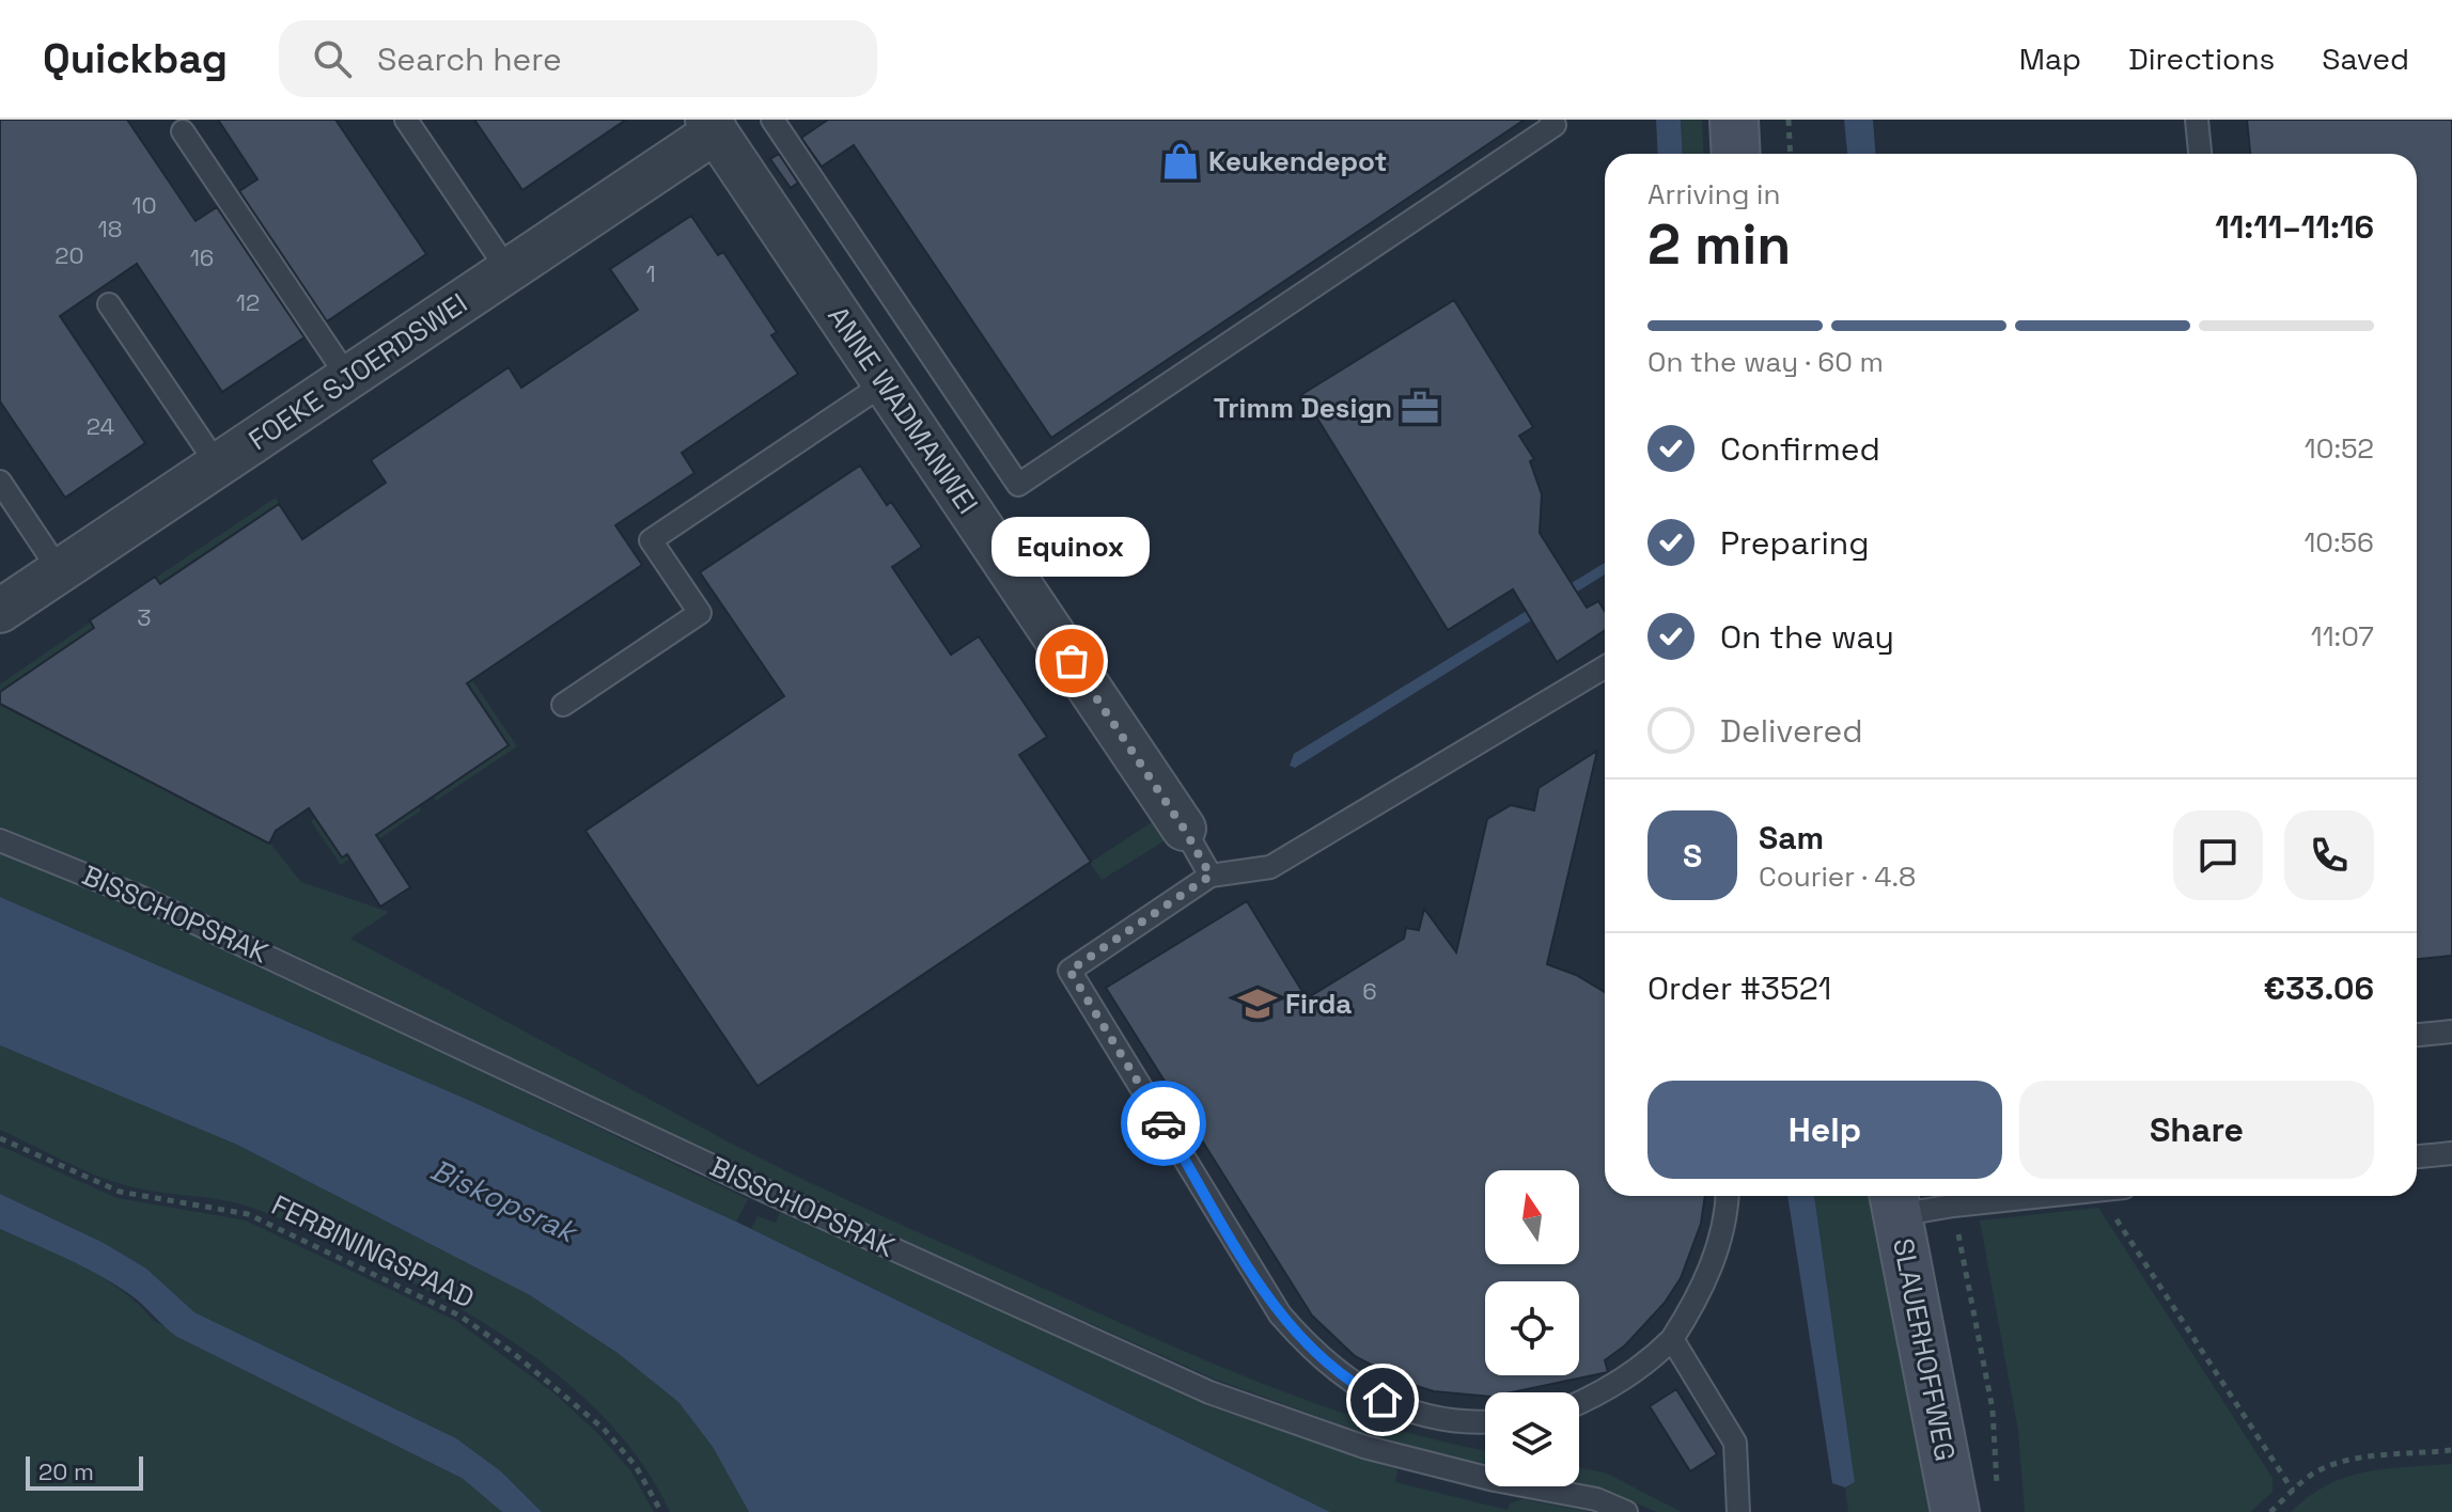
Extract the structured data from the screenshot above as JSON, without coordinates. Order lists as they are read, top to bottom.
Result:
{
  "streets": {
    "main road": ["SLAUERHOFFWEG"],
    "street": ["FOEKE SJOERDSWEI", "ANNE WADMANWEI"],
    "lane": ["BISSCHOPSRAK"],
    "path": ["FERBININGSPAAD"]
  },
  "crossings": [
    ["FOEKE SJOERDSWEI", "ANNE WADMANWEI"]
  ],
  "water": ["Biskopsrak"],
  "places": {
    "shop": ["Keukendepot"],
    "office": ["Trimm Design"],
    "other": ["Equinox"],
    "school or university": ["Firda"]
  },
  "house_numbers": [
    "10",
    "18",
    "20",
    "16",
    "1",
    "12",
    "24",
    "3",
    "6"
  ],
  "scale_bar": "20 m",
  "north": "top",
  "page": {
    "header": "Quickbag",
    "search": "Search here",
    "nav": ["Map", "Directions", "Saved"],
    "heading": ["2 min", "Arriving in", "11:11–11:16"],
    "panel": [
      "Sam",
      "Courier · 4.8",
      "Order #3521",
      "€33.06"
    ],
    "bar": "On the way · 60 m",
    "list": [
      ["Confirmed", "10:52"],
      ["Preparing", "10:56"],
      ["On the way", "11:07"],
      "Delivered"
    ],
    "bubble": "Equinox",
    "round": "S",
    "buttons": ["Help", "Share"],
    "scale": "20 m"
  }
}
